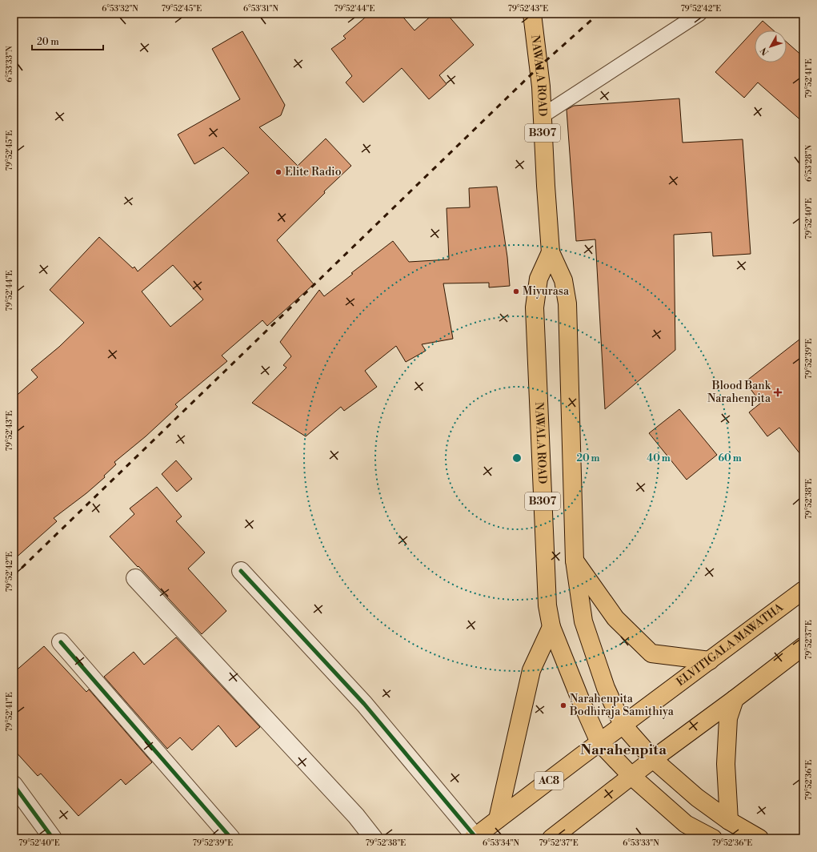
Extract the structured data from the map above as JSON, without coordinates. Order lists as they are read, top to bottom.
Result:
{
  "streets": {
    "main road": [
      "NAWALA ROAD",
      "B307",
      "ELVITIGALA MAWATHA",
      "AC8"
    ]
  },
  "crossings": [
    ["NAWALA ROAD", "ELVITIGALA MAWATHA"]
  ],
  "districts": ["Narahenpita"],
  "places": {
    "other": ["Elite Radio", "Miyurasa", "Narahenpita Bodhiraja Samithiya"],
    "health": ["Blood Bank Narahenpita"]
  },
  "scale_bar": "20 m",
  "north": "bottom left",
  "coordinates": [
    "6°53'32\"N",
    "79°52'45\"E",
    "6°53'31\"N",
    "79°52'44\"E",
    "79°52'43\"E",
    "79°52'42\"E",
    "6°53'33\"N",
    "79°52'41\"E",
    "6°53'28\"N",
    "79°52'40\"E",
    "79°52'39\"E",
    "79°52'38\"E",
    "79°52'37\"E",
    "79°52'36\"E",
    "6°53'34\"N"
  ],
  "rings": ["20 m", "40 m", "60 m"]
}
